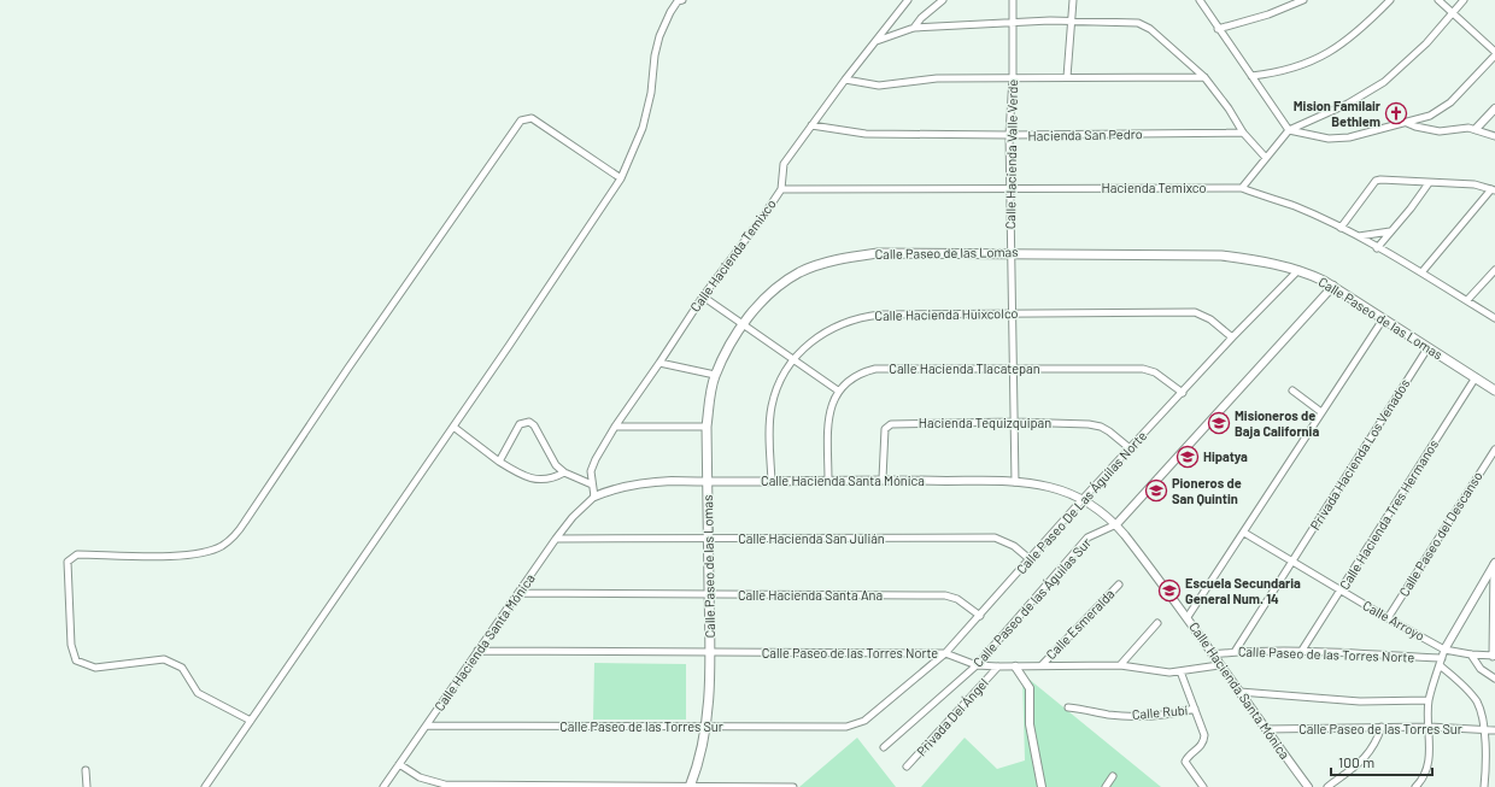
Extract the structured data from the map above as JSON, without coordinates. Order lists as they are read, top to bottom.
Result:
{
  "streets": {
    "main road": ["Calle Paseo de las Lomas"],
    "street": [
      "Hacienda San Pedro",
      "Calle Hacienda Valle Verde",
      "Hacienda Temixco",
      "Calle Hacienda Temixco",
      "Calle Hacienda Huixcolco",
      "Calle Hacienda Tlacatepan",
      "Hacienda Tequizquipan",
      "Privada Hacienda Los Venados",
      "Calle Hacienda Santa Mónica",
      "Calle Paseo De Las Águilas Norte",
      "Calle Hacienda Tres Hermanos",
      "Calle Paseo del Descanso",
      "Calle Hacienda San Julián",
      "Calle Hacienda Santa Ana",
      "Calle Paseo de las Águilas Sur",
      "Calle Arroyo",
      "Calle Esmeralda",
      "Calle Paseo de las Torres Norte",
      "Calle Rubí",
      "Privada Del Ángel",
      "Calle Paseo de las Torres Sur"
    ]
  },
  "crossings": [
    ["Hacienda San Pedro", "Calle Hacienda Valle Verde"],
    ["Hacienda San Pedro", "Calle Hacienda Temixco"],
    ["Calle Hacienda Valle Verde", "Hacienda Temixco"],
    ["Calle Hacienda Valle Verde", "Calle Paseo de las Lomas"],
    ["Calle Hacienda Valle Verde", "Calle Hacienda Huixcolco"],
    ["Calle Hacienda Valle Verde", "Calle Hacienda Tlacatepan"],
    ["Calle Hacienda Valle Verde", "Hacienda Tequizquipan"],
    ["Calle Hacienda Valle Verde", "Calle Hacienda Santa Mónica"],
    ["Hacienda Temixco", "Calle Hacienda Temixco"],
    ["Calle Paseo de las Lomas", "Privada Hacienda Los Venados"],
    ["Calle Paseo de las Lomas", "Calle Hacienda Santa Mónica"],
    ["Calle Paseo de las Lomas", "Calle Paseo De Las Águilas Norte"],
    ["Calle Paseo de las Lomas", "Calle Hacienda Tres Hermanos"],
    ["Calle Paseo de las Lomas", "Calle Hacienda San Julián"],
    ["Calle Paseo de las Lomas", "Calle Hacienda Santa Ana"],
    ["Calle Paseo de las Lomas", "Calle Paseo de las Águilas Sur"],
    ["Calle Paseo de las Lomas", "Calle Paseo de las Torres Norte"],
    ["Calle Paseo de las Lomas", "Calle Paseo de las Torres Sur"],
    ["Calle Hacienda Temixco", "Calle Hacienda Santa Mónica"],
    ["Calle Hacienda Huixcolco", "Calle Hacienda Santa Mónica"],
    ["Calle Hacienda Huixcolco", "Calle Paseo De Las Águilas Norte"],
    ["Calle Hacienda Tlacatepan", "Calle Hacienda Santa Mónica"],
    ["Calle Hacienda Tlacatepan", "Calle Paseo De Las Águilas Norte"],
    ["Hacienda Tequizquipan", "Calle Hacienda Santa Mónica"],
    ["Hacienda Tequizquipan", "Calle Paseo De Las Águilas Norte"],
    ["Privada Hacienda Los Venados", "Calle Arroyo"],
    ["Privada Hacienda Los Venados", "Calle Paseo de las Torres Norte"],
    ["Calle Hacienda Santa Mónica", "Calle Paseo De Las Águilas Norte"],
    ["Calle Hacienda Santa Mónica", "Calle Hacienda San Julián"],
    ["Calle Hacienda Santa Mónica", "Calle Hacienda Santa Ana"],
    ["Calle Hacienda Santa Mónica", "Calle Paseo de las Águilas Sur"],
    ["Calle Hacienda Santa Mónica", "Calle Paseo de las Torres Norte"],
    ["Calle Hacienda Santa Mónica", "Calle Paseo de las Torres Sur"],
    ["Calle Paseo De Las Águilas Norte", "Calle Hacienda San Julián"],
    ["Calle Paseo De Las Águilas Norte", "Calle Hacienda Santa Ana"],
    ["Calle Paseo De Las Águilas Norte", "Calle Paseo de las Torres Norte"],
    ["Calle Paseo De Las Águilas Norte", "Calle Paseo de las Torres Sur"],
    ["Calle Hacienda Tres Hermanos", "Calle Arroyo"],
    ["Calle Hacienda Tres Hermanos", "Calle Paseo de las Torres Norte"],
    ["Calle Paseo del Descanso", "Calle Arroyo"],
    ["Calle Paseo de las Águilas Sur", "Calle Paseo de las Torres Norte"],
    ["Calle Esmeralda", "Calle Paseo de las Torres Norte"],
    ["Calle Paseo de las Torres Norte", "Privada Del Ángel"]
  ],
  "places": {
    "church": ["Mision Familair Bethlem"],
    "school or university": [
      "Misioneros de Baja California",
      "Hipatya",
      "Pioneros de San Quintin",
      "Escuela Secundaria General Num. 14"
    ]
  },
  "scale_bar": "100 m"
}
